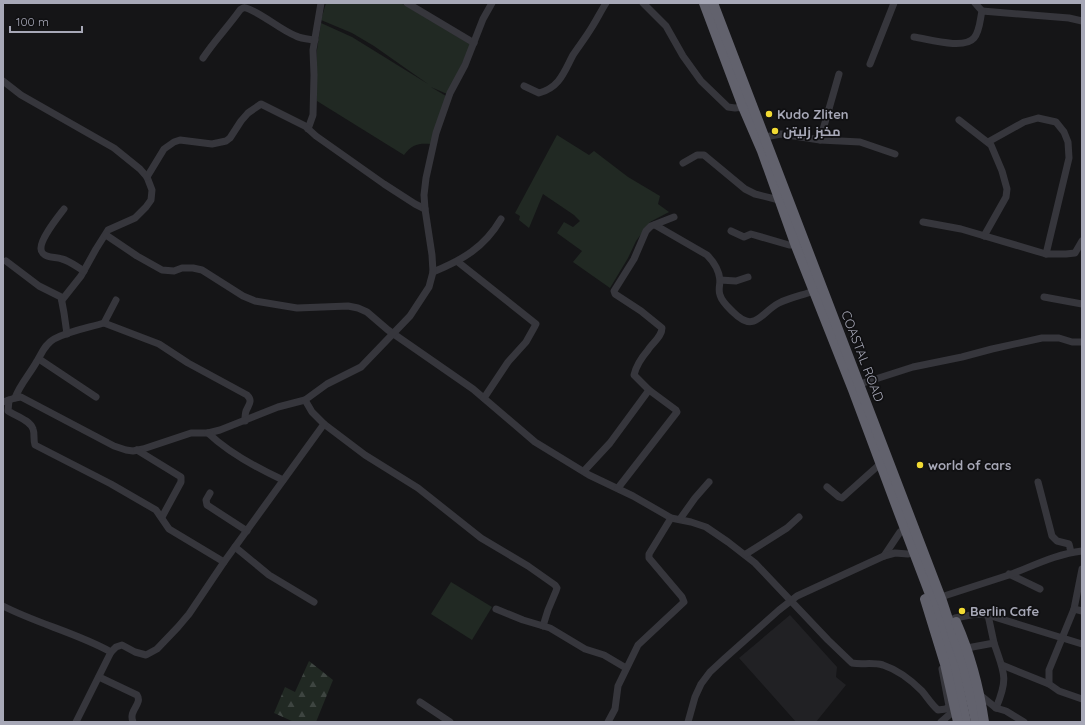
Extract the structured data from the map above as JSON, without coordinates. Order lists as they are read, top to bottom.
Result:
{
  "streets": {
    "highway": ["COASTAL ROAD"]
  },
  "places": [
    "Kudo Zliten",
    "مخبز زليتن",
    "world of cars",
    "Berlin Cafe"
  ],
  "scale_bar": "100 m"
}
